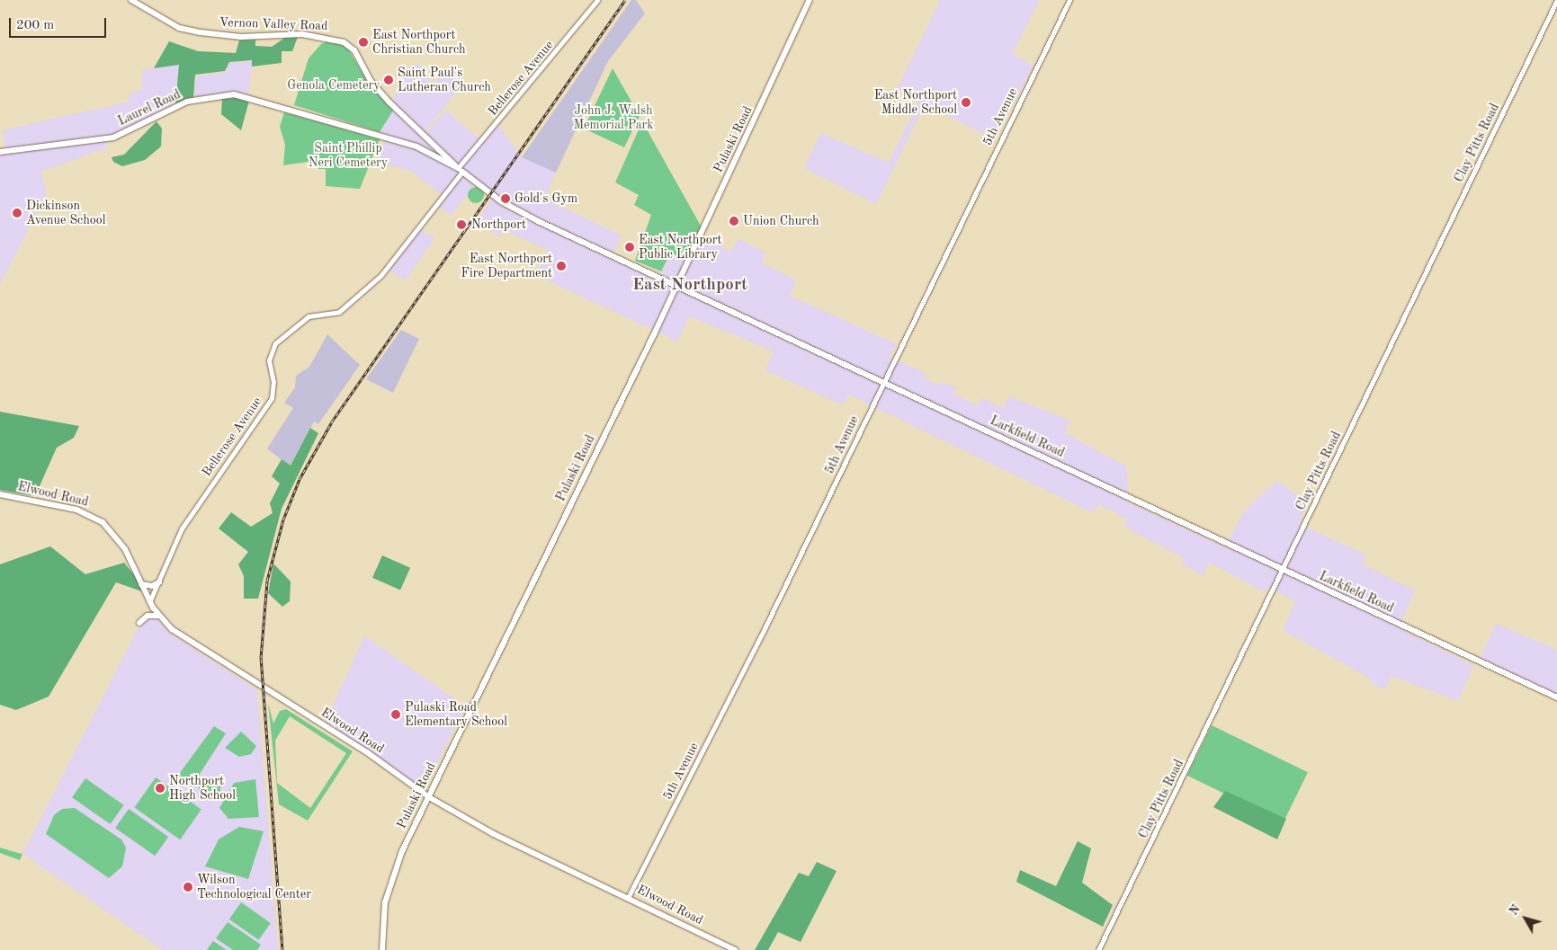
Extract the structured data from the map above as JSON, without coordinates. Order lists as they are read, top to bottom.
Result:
{
  "streets": {
    "main road": [
      "Vernon Valley Road",
      "Laurel Road",
      "Pulaski Road",
      "Larkfield Road",
      "Elwood Road"
    ],
    "street": ["Bellerose Avenue", "5th Avenue", "Clay Pitts Road"]
  },
  "crossings": [
    ["Vernon Valley Road", "Bellerose Avenue"],
    ["Vernon Valley Road", "Laurel Road"],
    ["Vernon Valley Road", "Larkfield Road"],
    ["Bellerose Avenue", "Laurel Road"],
    ["Bellerose Avenue", "Elwood Road"],
    ["5th Avenue", "Larkfield Road"],
    ["5th Avenue", "Elwood Road"],
    ["Pulaski Road", "Larkfield Road"],
    ["Pulaski Road", "Elwood Road"],
    ["Clay Pitts Road", "Larkfield Road"]
  ],
  "districts": ["East Northport"],
  "parks": ["Genola Cemetery", "John J. Walsh Memorial Park", "Saint Phillip Neri Cemetery"],
  "places": [
    "East Northport Christian Church",
    "Saint Paul's Lutheran Church",
    "East Northport Middle School",
    "Gold's Gym",
    "Dickinson Avenue School",
    "Union Church",
    "Northport",
    "East Northport Public Library",
    "East Northport Fire Department",
    "Pulaski Road Elementary School",
    "Northport High School",
    "Wilson Technological Center"
  ],
  "scale_bar": "200 m",
  "north": "top left"
}
